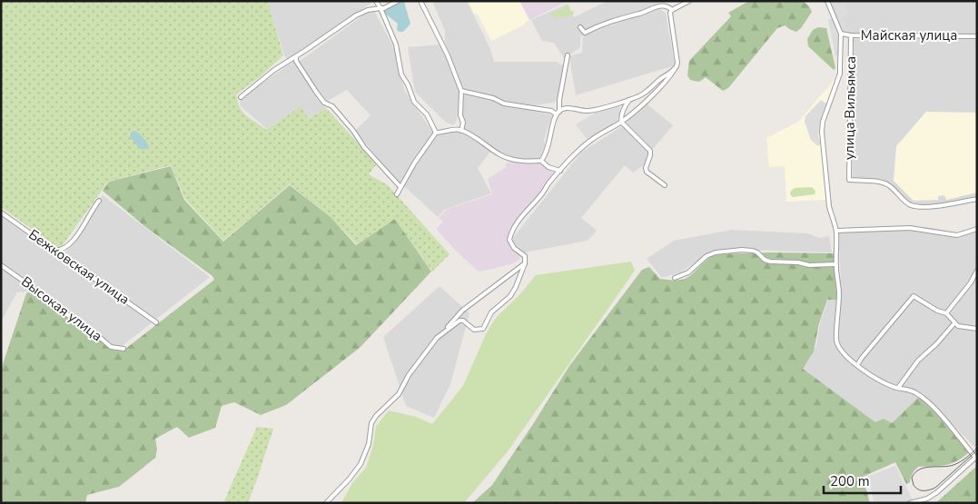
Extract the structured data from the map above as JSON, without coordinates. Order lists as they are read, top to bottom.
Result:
{
  "streets": {
    "street": [
      "Майская улица",
      "улица Вильямса",
      "Бежковская улица",
      "Высокая улица"
    ]
  },
  "crossings": [
    ["Майская улица", "улица Вильямса"]
  ],
  "scale_bar": "200 m"
}
